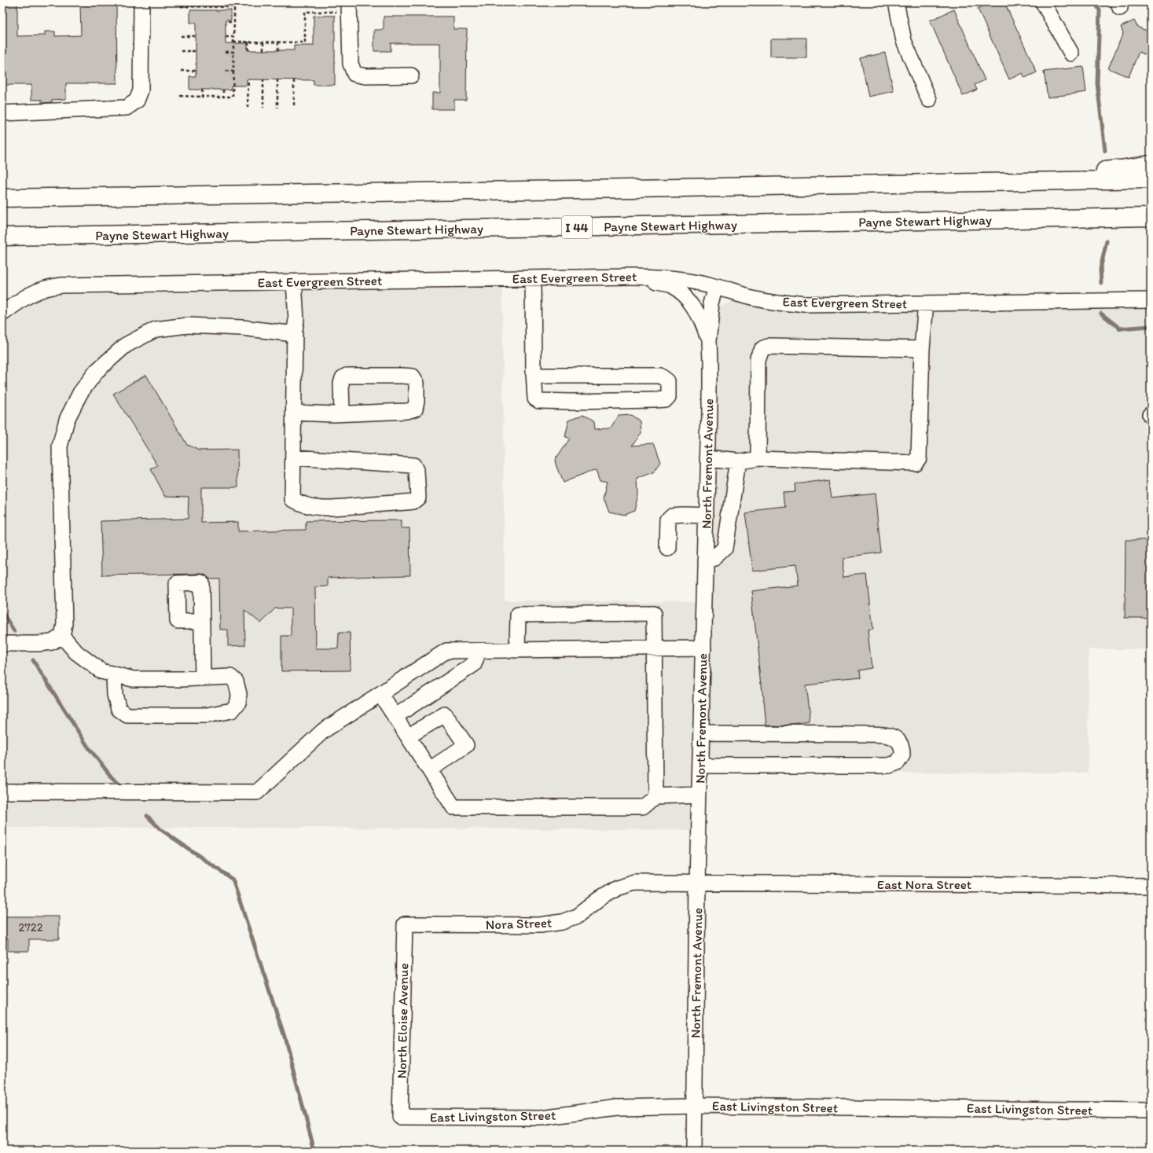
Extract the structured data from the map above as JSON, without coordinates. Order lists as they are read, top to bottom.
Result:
{
  "streets": {
    "highway": ["Payne Stewart Highway", "I 44"],
    "street": [
      "East Evergreen Street",
      "North Fremont Avenue",
      "East Nora Street",
      "Nora Street",
      "North Eloise Avenue",
      "East Livingston Street"
    ]
  },
  "crossings": [
    ["East Evergreen Street", "North Fremont Avenue"],
    ["North Fremont Avenue", "East Nora Street"],
    ["North Fremont Avenue", "Nora Street"],
    ["North Fremont Avenue", "East Livingston Street"],
    ["East Nora Street", "Nora Street"],
    ["Nora Street", "North Eloise Avenue"],
    ["North Eloise Avenue", "East Livingston Street"]
  ],
  "house_numbers": ["2722"]
}
